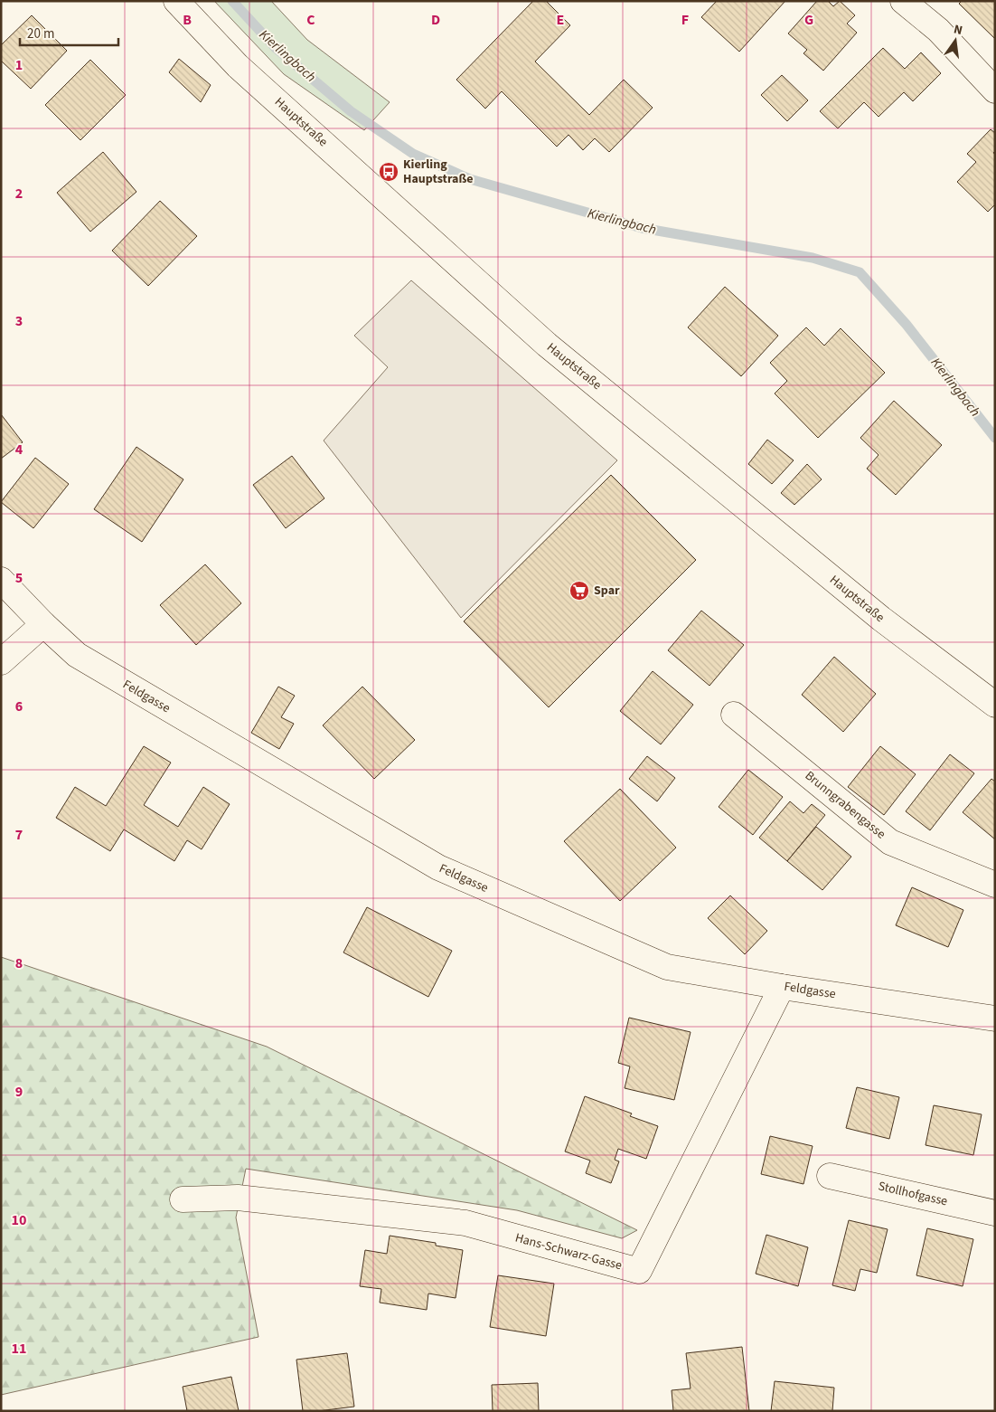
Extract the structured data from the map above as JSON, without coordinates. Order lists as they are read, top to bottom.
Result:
{
  "streets": {
    "street": [
      "Hauptstraße",
      "Feldgasse",
      "Brunngrabengasse",
      "Stollhofgasse",
      "Hans-Schwarz-Gasse"
    ]
  },
  "crossings": [
    ["Feldgasse", "Hans-Schwarz-Gasse"]
  ],
  "water": ["Kierlingbach"],
  "places": {
    "bus stop": ["Kierling Hauptstraße"],
    "supermarket": ["Spar"]
  },
  "scale_bar": "20 m",
  "north": "top",
  "grid": {
    "columns": [
      "B",
      "C",
      "D",
      "E",
      "F",
      "G"
    ],
    "rows": [
      "1",
      "2",
      "3",
      "4",
      "5",
      "6",
      "7",
      "8",
      "9",
      "10",
      "11"
    ]
  }
}
